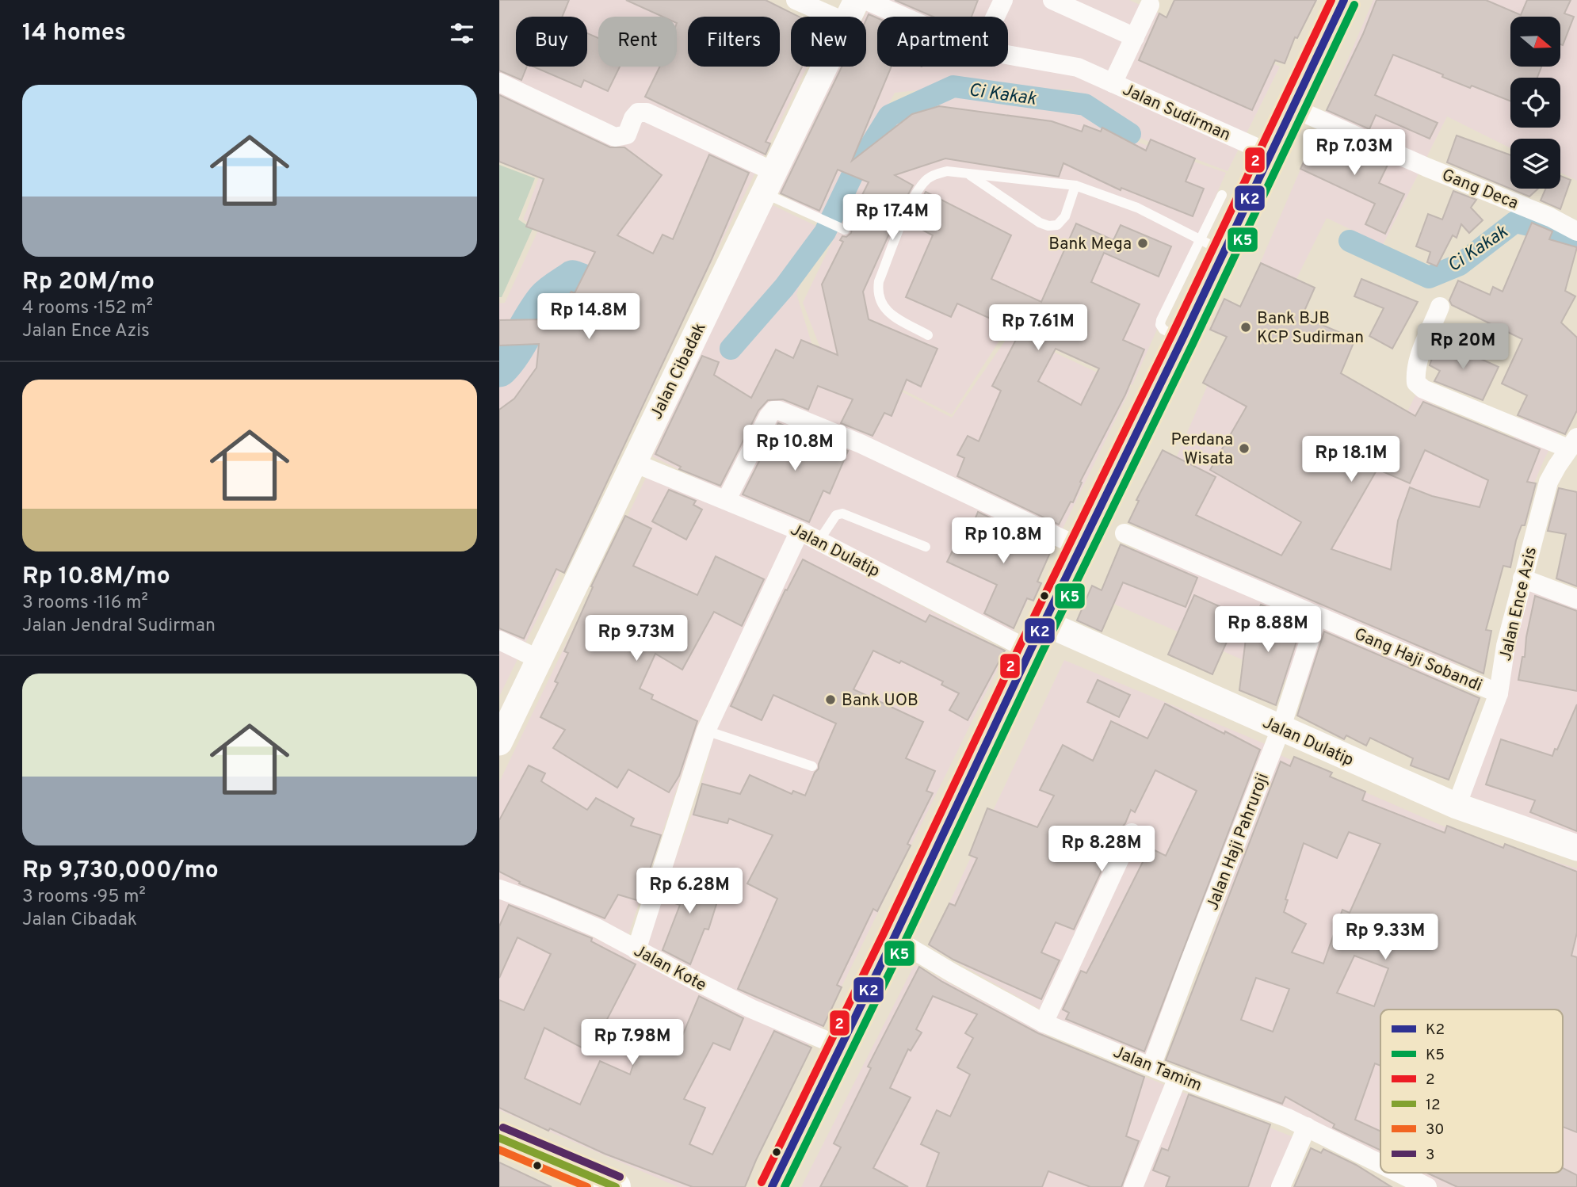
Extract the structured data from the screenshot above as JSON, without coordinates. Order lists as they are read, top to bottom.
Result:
{
  "streets": {
    "main road": ["Jalan Cibadak", "Jalan Dulatip"],
    "street": [
      "Jalan Sudirman",
      "Gang Deca",
      "Jalan Ence Azis",
      "Gang Haji Sobandi",
      "Jalan Haji Pahruroji",
      "Jalan Kote",
      "Jalan Tamim"
    ]
  },
  "crossings": [
    ["Jalan Cibadak", "Jalan Dulatip"],
    ["Jalan Dulatip", "Jalan Ence Azis"],
    ["Jalan Dulatip", "Jalan Haji Pahruroji"],
    ["Jalan Ence Azis", "Gang Haji Sobandi"],
    ["Gang Haji Sobandi", "Jalan Haji Pahruroji"],
    ["Jalan Haji Pahruroji", "Jalan Tamim"]
  ],
  "water": ["Ci Kakak"],
  "places": [
    "Bank Mega",
    "Bank BJB KCP Sudirman",
    "Perdana Wisata",
    "Bank UOB"
  ],
  "lines": [
    "transit line K2",
    "transit line 2",
    "transit line K5",
    "transit line 3",
    "transit line 12",
    "transit line 30"
  ],
  "legend": [
    "K2",
    "K5",
    "2",
    "12",
    "30",
    "3"
  ],
  "north": "right",
  "page": {
    "heading": "14 homes",
    "chip": [
      "Buy",
      "Rent",
      "Filters",
      "New",
      "Apartment"
    ],
    "list": [
      {
        "name": "Rp 20M/mo",
        "note": "4 rooms · 152 m² · Jalan Ence Azis"
      },
      {
        "name": "Rp 10.8M/mo",
        "note": "3 rooms · 116 m² · Jalan Jendral Sudirman"
      },
      {
        "name": "Rp 9,730,000/mo",
        "note": "3 rooms · 95 m² · Jalan Cibadak"
      }
    ],
    "price": [
      "Rp 7.03M",
      "Rp 17.4M",
      "Rp 14.8M",
      "Rp 7.61M",
      "Rp 20M",
      "Rp 10.8M",
      "Rp 18.1M",
      "Rp 10.8M",
      "Rp 8.88M",
      "Rp 9.73M",
      "Rp 8.28M",
      "Rp 6.28M",
      "Rp 9.33M",
      "Rp 7.98M"
    ]
  }
}
